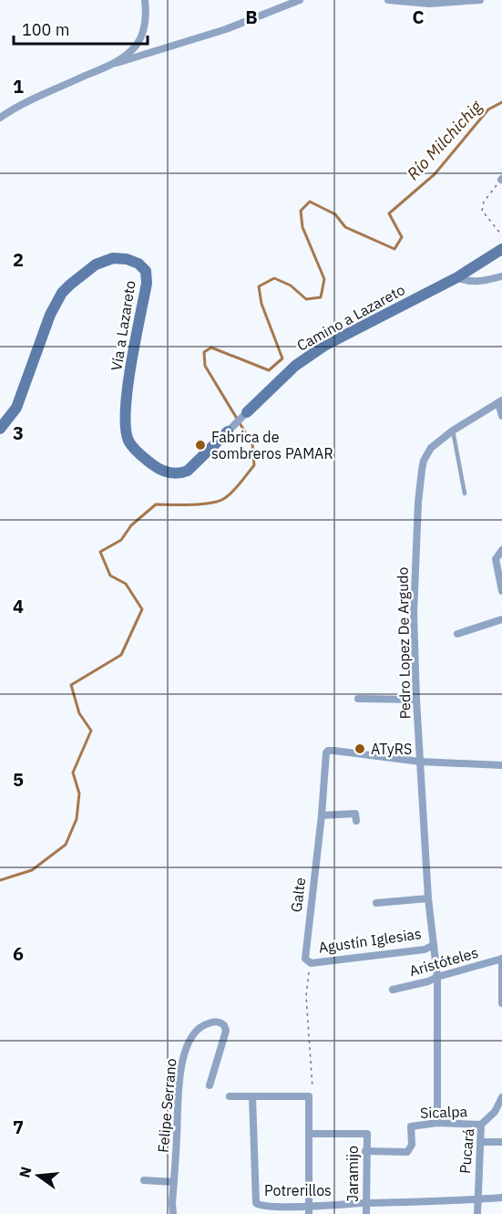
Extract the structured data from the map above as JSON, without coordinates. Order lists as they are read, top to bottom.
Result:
{
  "streets": {
    "street": [
      "Camino a Lazareto",
      "Vía a Lazareto",
      "Pedro Lopez De Argudo",
      "Galte",
      "Agustín Iglesias",
      "Aristóteles",
      "Felipe Serrano",
      "Sicalpa",
      "Pucará",
      "Jaramijo",
      "Potrerillos"
    ]
  },
  "crossings": [
    ["Camino a Lazareto", "Vía a Lazareto"],
    ["Pedro Lopez De Argudo", "Galte"],
    ["Pedro Lopez De Argudo", "Agustín Iglesias"],
    ["Pedro Lopez De Argudo", "Aristóteles"],
    ["Pedro Lopez De Argudo", "Sicalpa"],
    ["Galte", "Agustín Iglesias"],
    ["Sicalpa", "Pucará"],
    ["Sicalpa", "Jaramijo"],
    ["Pucará", "Potrerillos"],
    ["Jaramijo", "Potrerillos"]
  ],
  "water": ["Río Milchichig"],
  "places": ["Fabrica de sombreros PAMAR", "ATyRS"],
  "scale_bar": "100 m",
  "north": "left",
  "grid": {
    "columns": ["B", "C"],
    "rows": [
      "1",
      "2",
      "3",
      "4",
      "5",
      "6",
      "7"
    ]
  }
}
